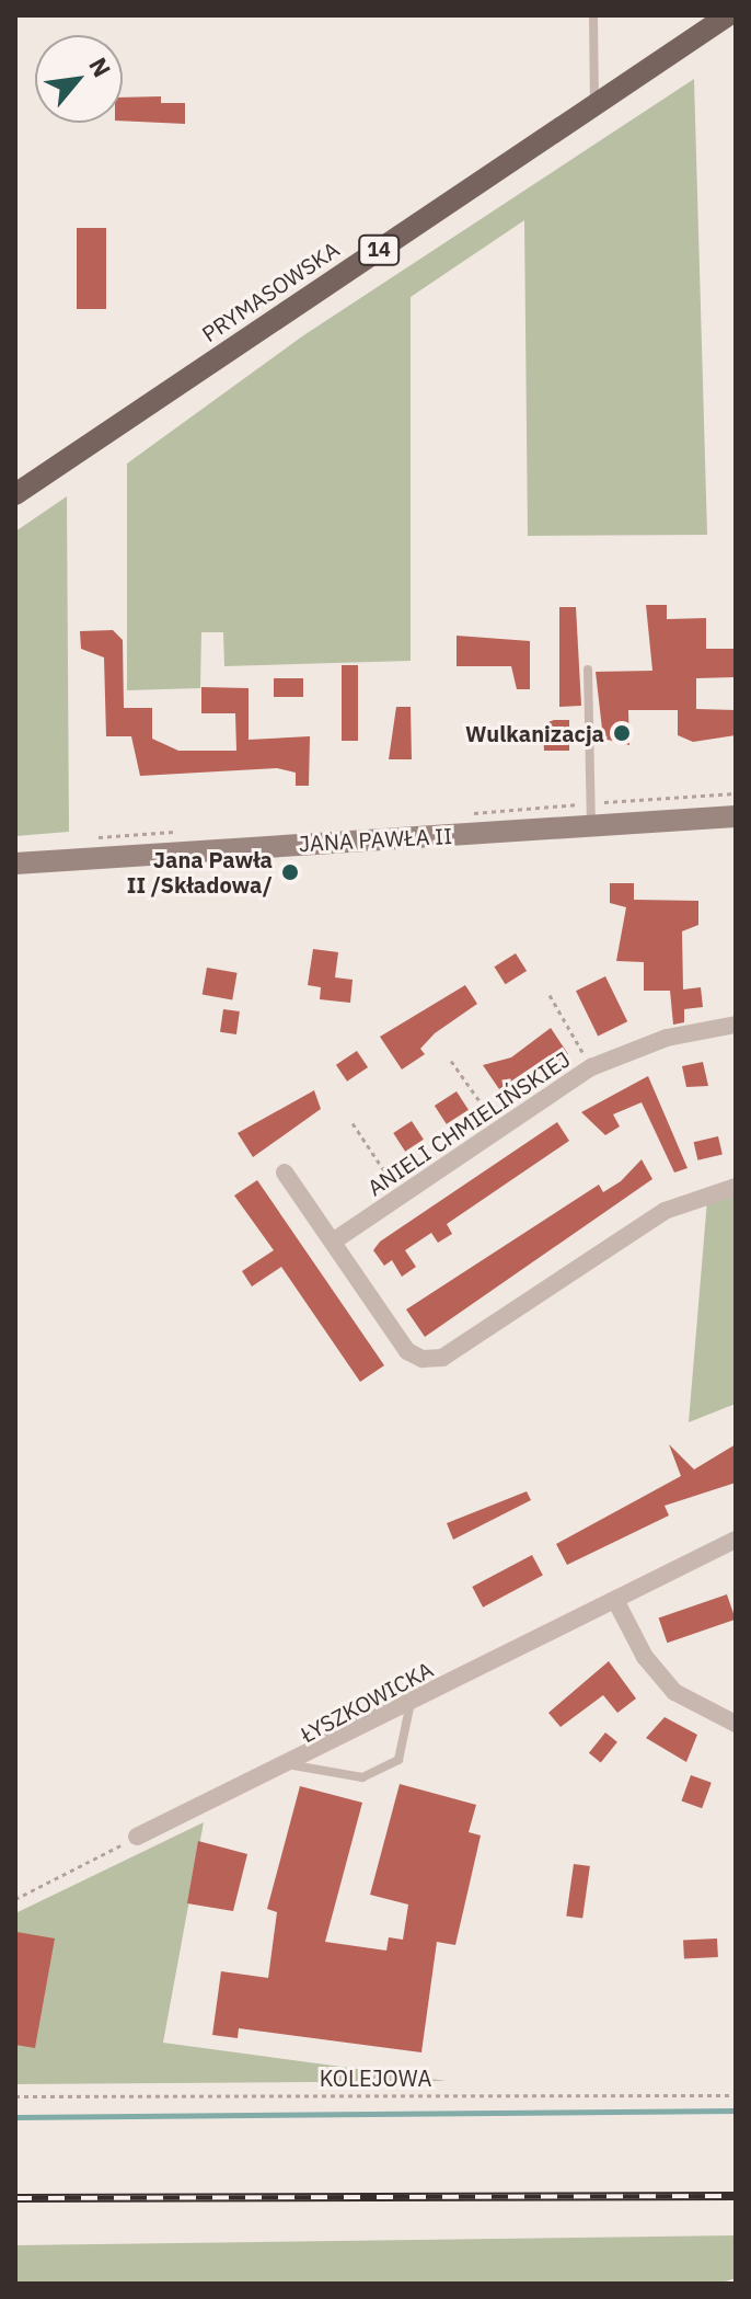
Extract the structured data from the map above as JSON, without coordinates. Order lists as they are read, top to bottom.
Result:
{
  "streets": {
    "main road": ["14", "PRYMASOWSKA"],
    "street": ["JANA PAWŁA II", "ANIELI CHMIELIŃSKIEJ", "ŁYSZKOWICKA"],
    "path": ["KOLEJOWA"]
  },
  "places": ["Wulkanizacja", "Jana Pawła II /Składowa/"],
  "north": "top right"
}
